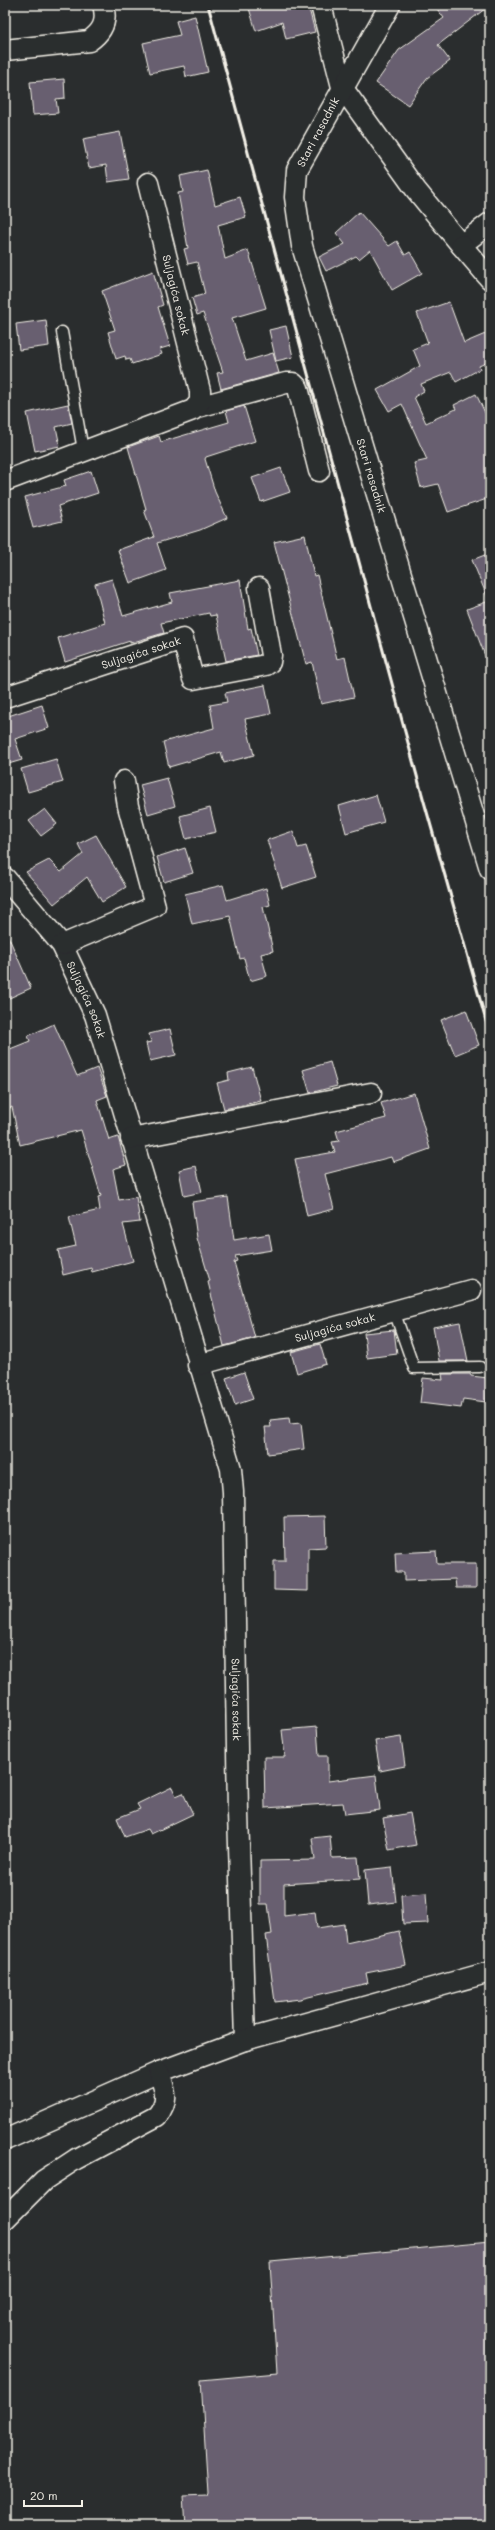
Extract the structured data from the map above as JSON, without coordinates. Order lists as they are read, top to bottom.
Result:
{
  "streets": {
    "street": ["Stari rasadnik", "Suljagića sokak"]
  },
  "scale_bar": "20 m"
}
